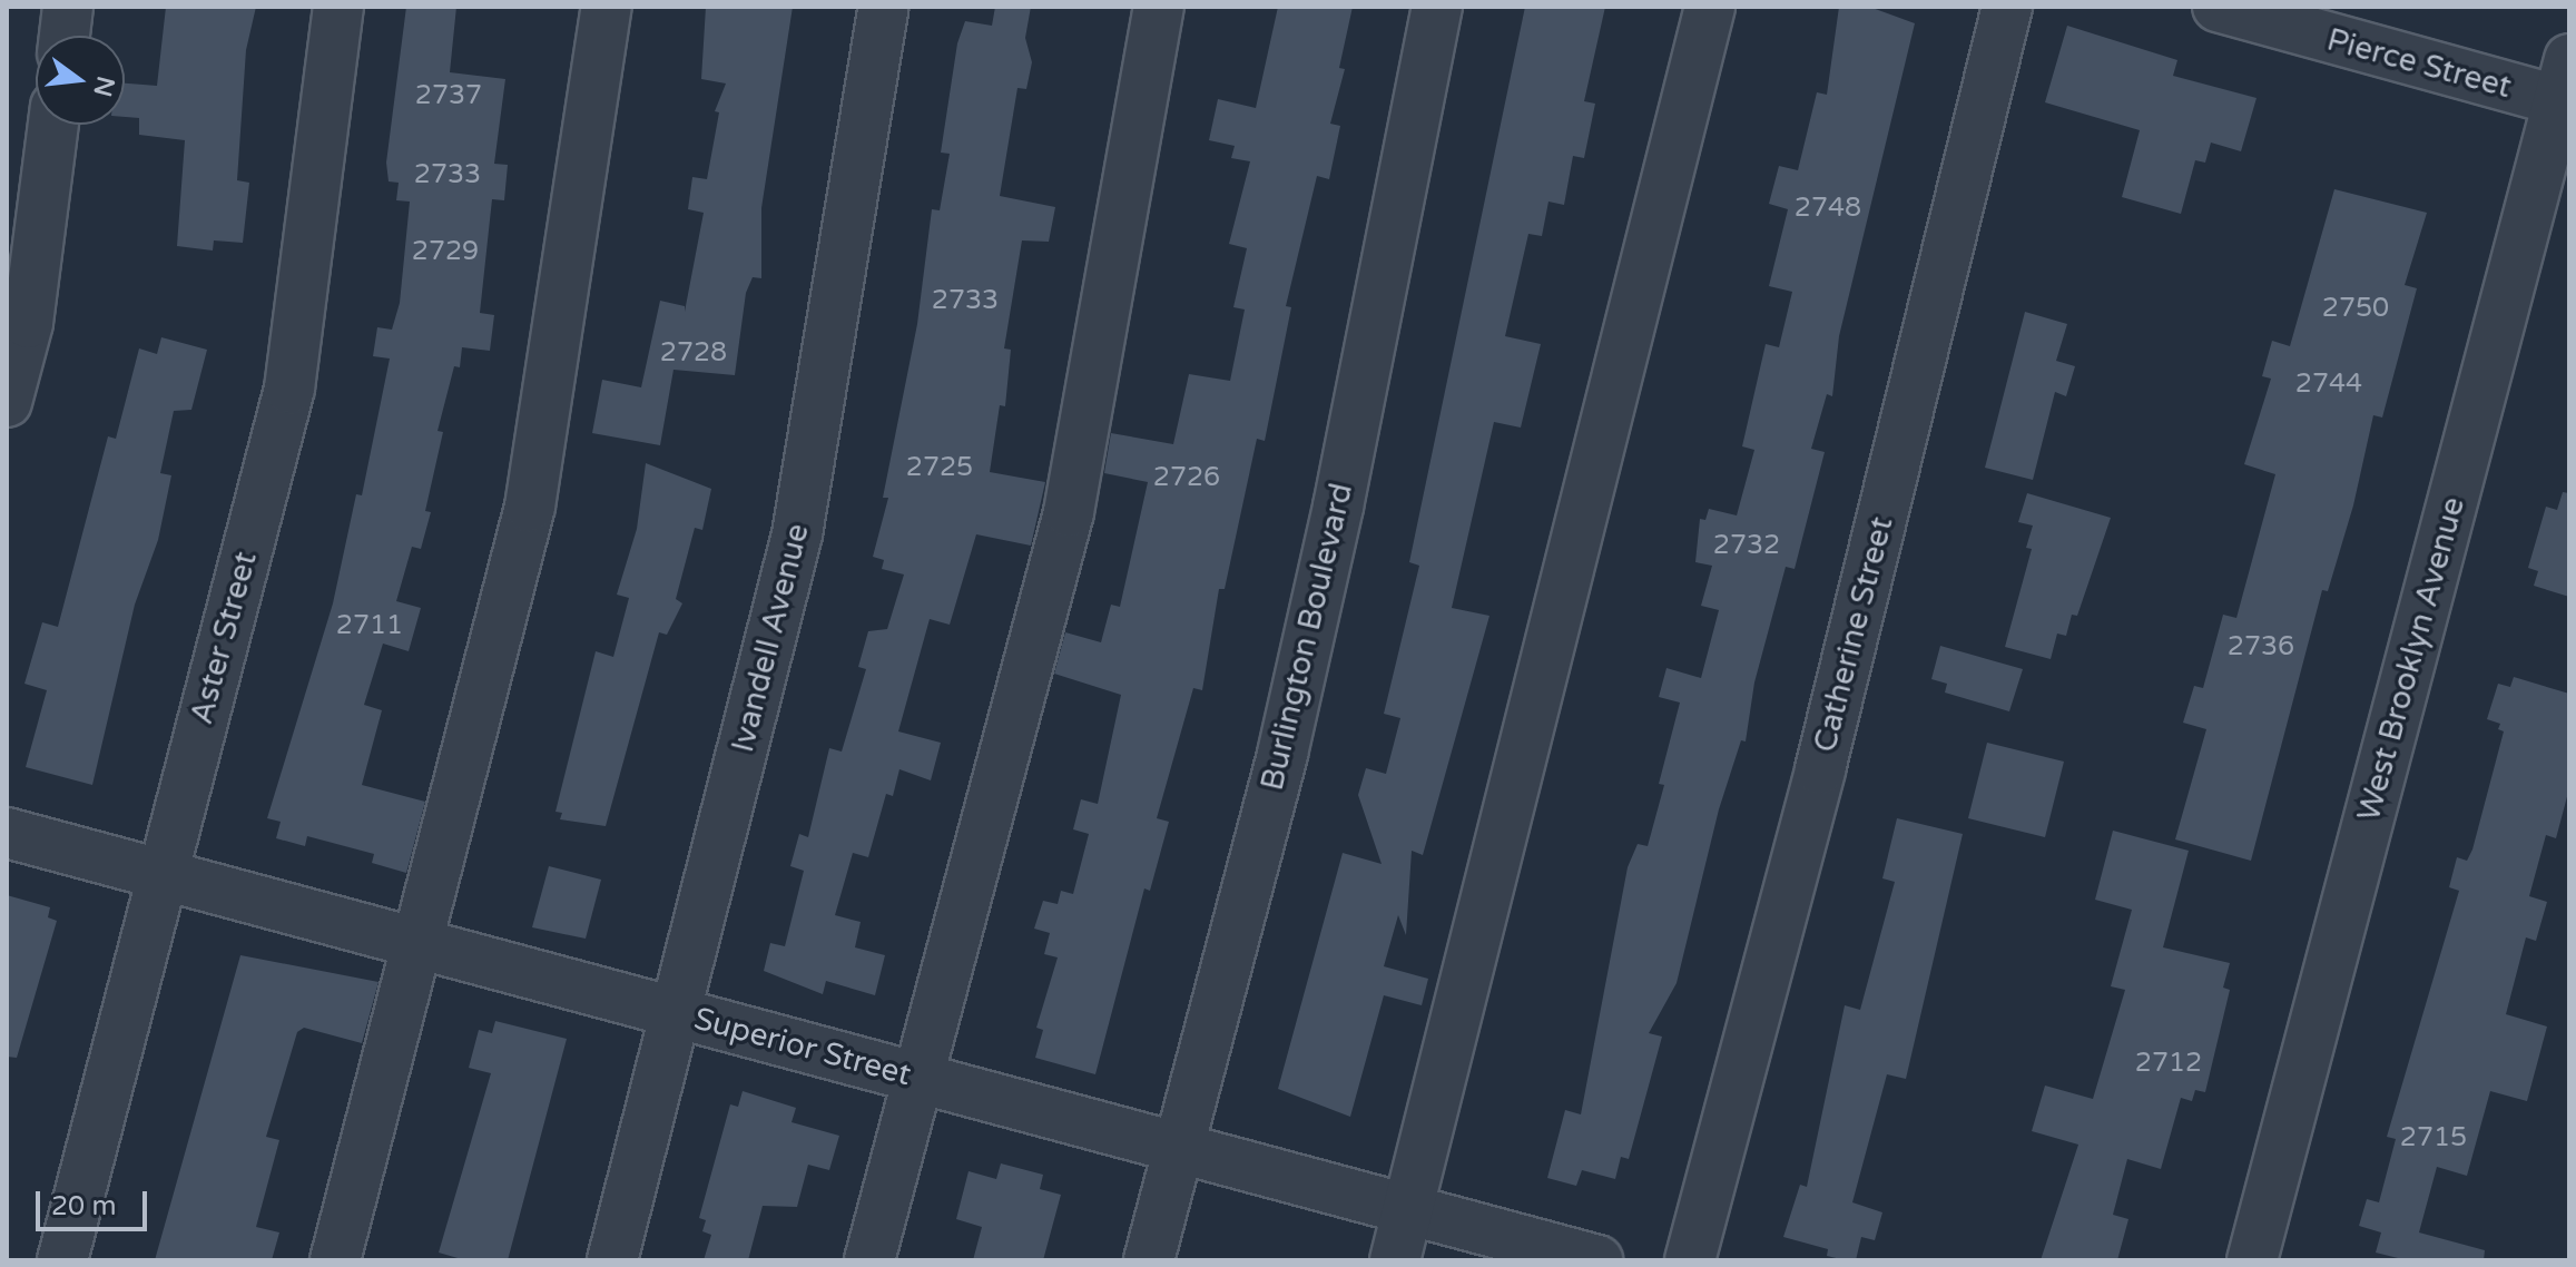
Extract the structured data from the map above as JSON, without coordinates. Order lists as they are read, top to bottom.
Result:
{
  "streets": {
    "street": [
      "Pierce Street",
      "Catherine Street",
      "Burlington Boulevard",
      "Aster Street",
      "Ivandell Avenue",
      "West Brooklyn Avenue",
      "Superior Street"
    ]
  },
  "crossings": [
    ["Pierce Street", "West Brooklyn Avenue"],
    ["Burlington Boulevard", "Superior Street"],
    ["Aster Street", "Superior Street"],
    ["Ivandell Avenue", "Superior Street"]
  ],
  "house_numbers": [
    "2737",
    "2733",
    "2748",
    "2729",
    "2733",
    "2750",
    "2728",
    "2744",
    "2725",
    "2726",
    "2732",
    "2711",
    "2736",
    "2712",
    "2715"
  ],
  "scale_bar": "20 m",
  "north": "right"
}
